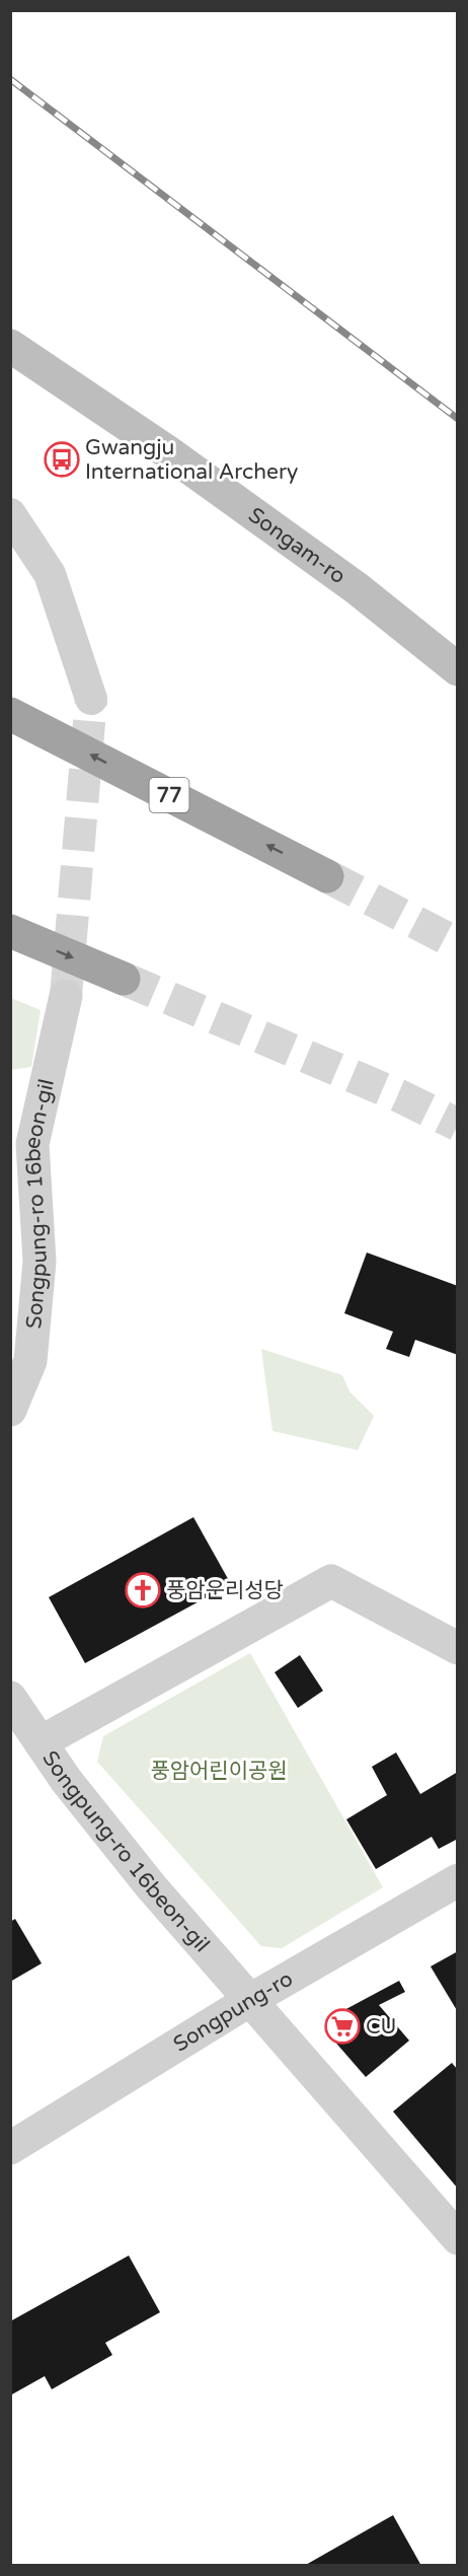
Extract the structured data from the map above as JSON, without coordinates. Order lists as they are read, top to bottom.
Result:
{
  "streets": {
    "highway": ["77"],
    "main road": ["Songam-ro"],
    "street": ["Songpung-ro 16beon-gil", "Songpung-ro"]
  },
  "crossings": [
    ["Songpung-ro 16beon-gil", "Songpung-ro"]
  ],
  "parks": ["풍암어린이공원"],
  "places": {
    "bus stop": ["Gwangju International Archery"],
    "church": ["풍암운리성당"],
    "supermarket": ["CU"]
  }
}
